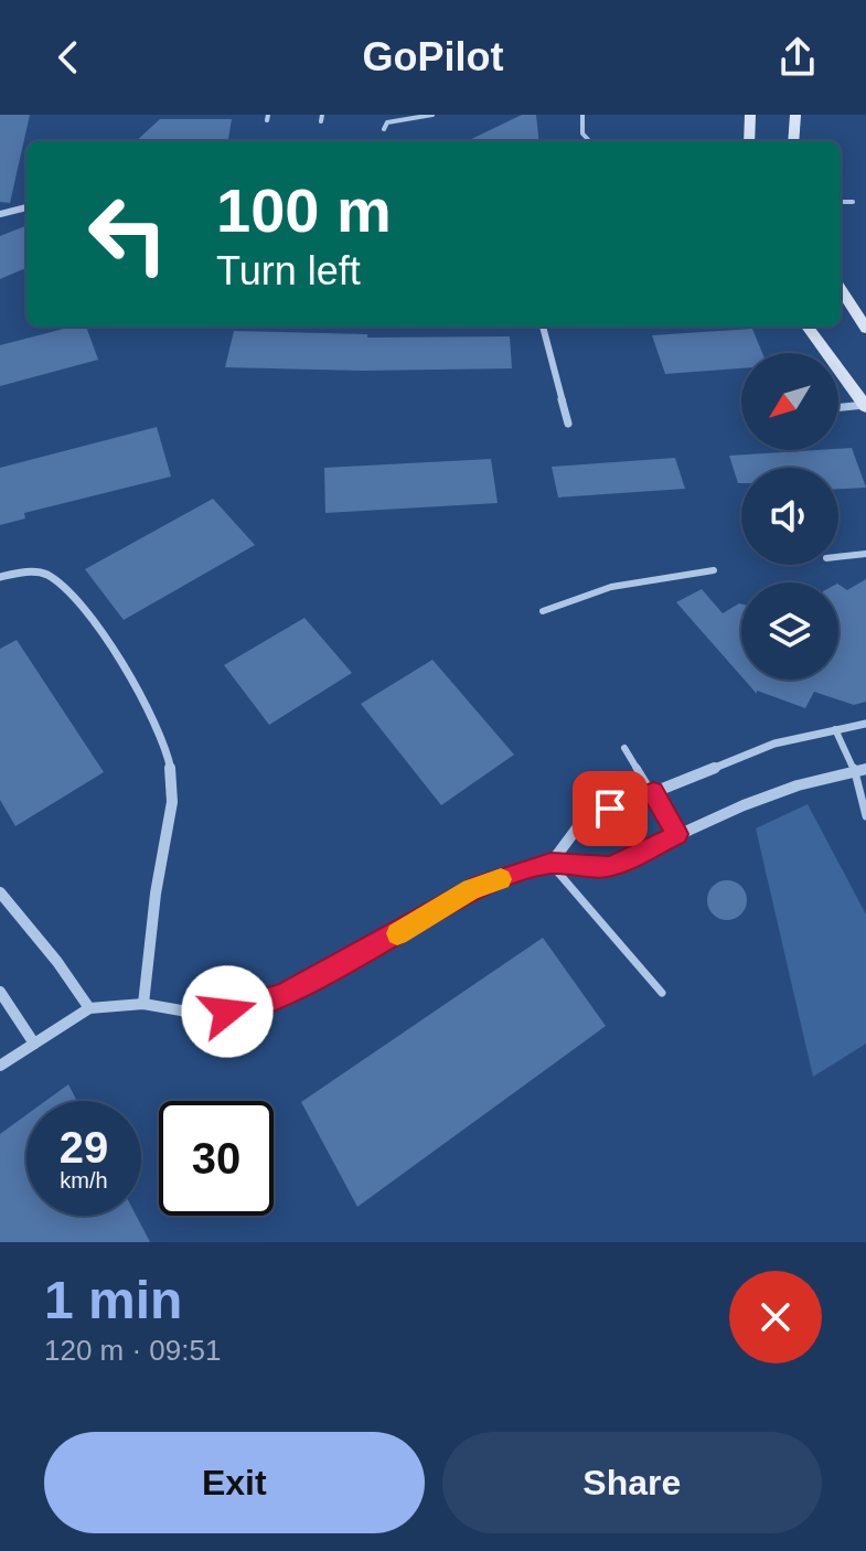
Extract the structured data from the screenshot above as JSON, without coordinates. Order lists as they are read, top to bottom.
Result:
{
  "north": "bottom left",
  "page": {
    "header": "GoPilot",
    "turn": ["100 m", "Turn left"],
    "speed": "29 km/h",
    "limit": "30",
    "heading": ["1 min", "120 m · 09:51"],
    "buttons": ["Exit", "Share"]
  }
}
